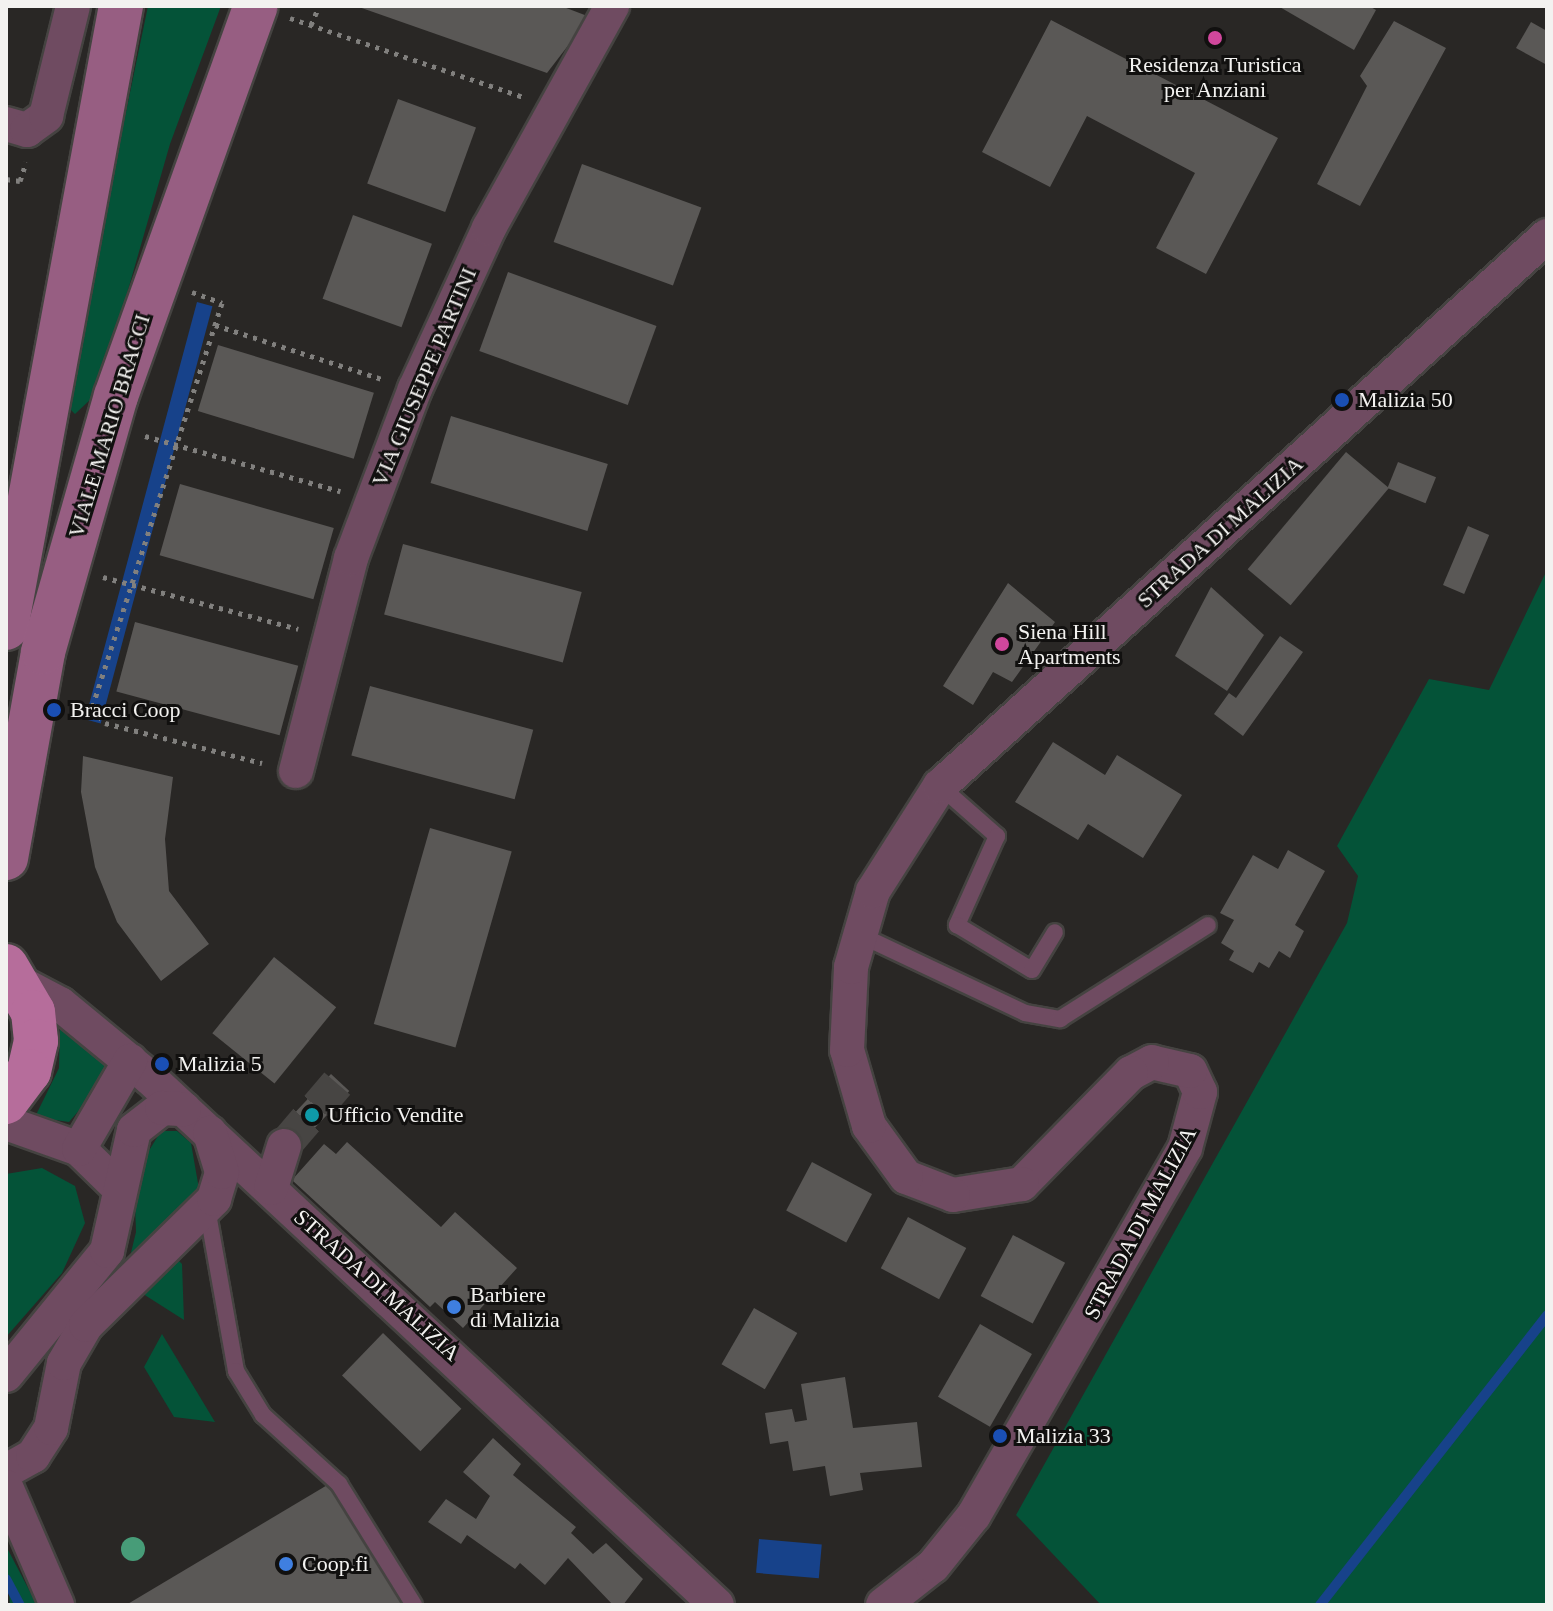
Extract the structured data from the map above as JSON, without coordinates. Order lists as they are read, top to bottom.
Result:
{
  "streets": {
    "main road": ["VIALE MARIO BRACCI"],
    "street": ["VIA GIUSEPPE PARTINI", "STRADA DI MALIZIA"]
  },
  "places": [
    "Residenza Turistica per Anziani",
    "Malizia 50",
    "Siena Hill Apartments",
    "Bracci Coop",
    "Malizia 5",
    "Ufficio Vendite",
    "Barbiere di Malizia",
    "Malizia 33",
    "Coop.fi"
  ]
}
